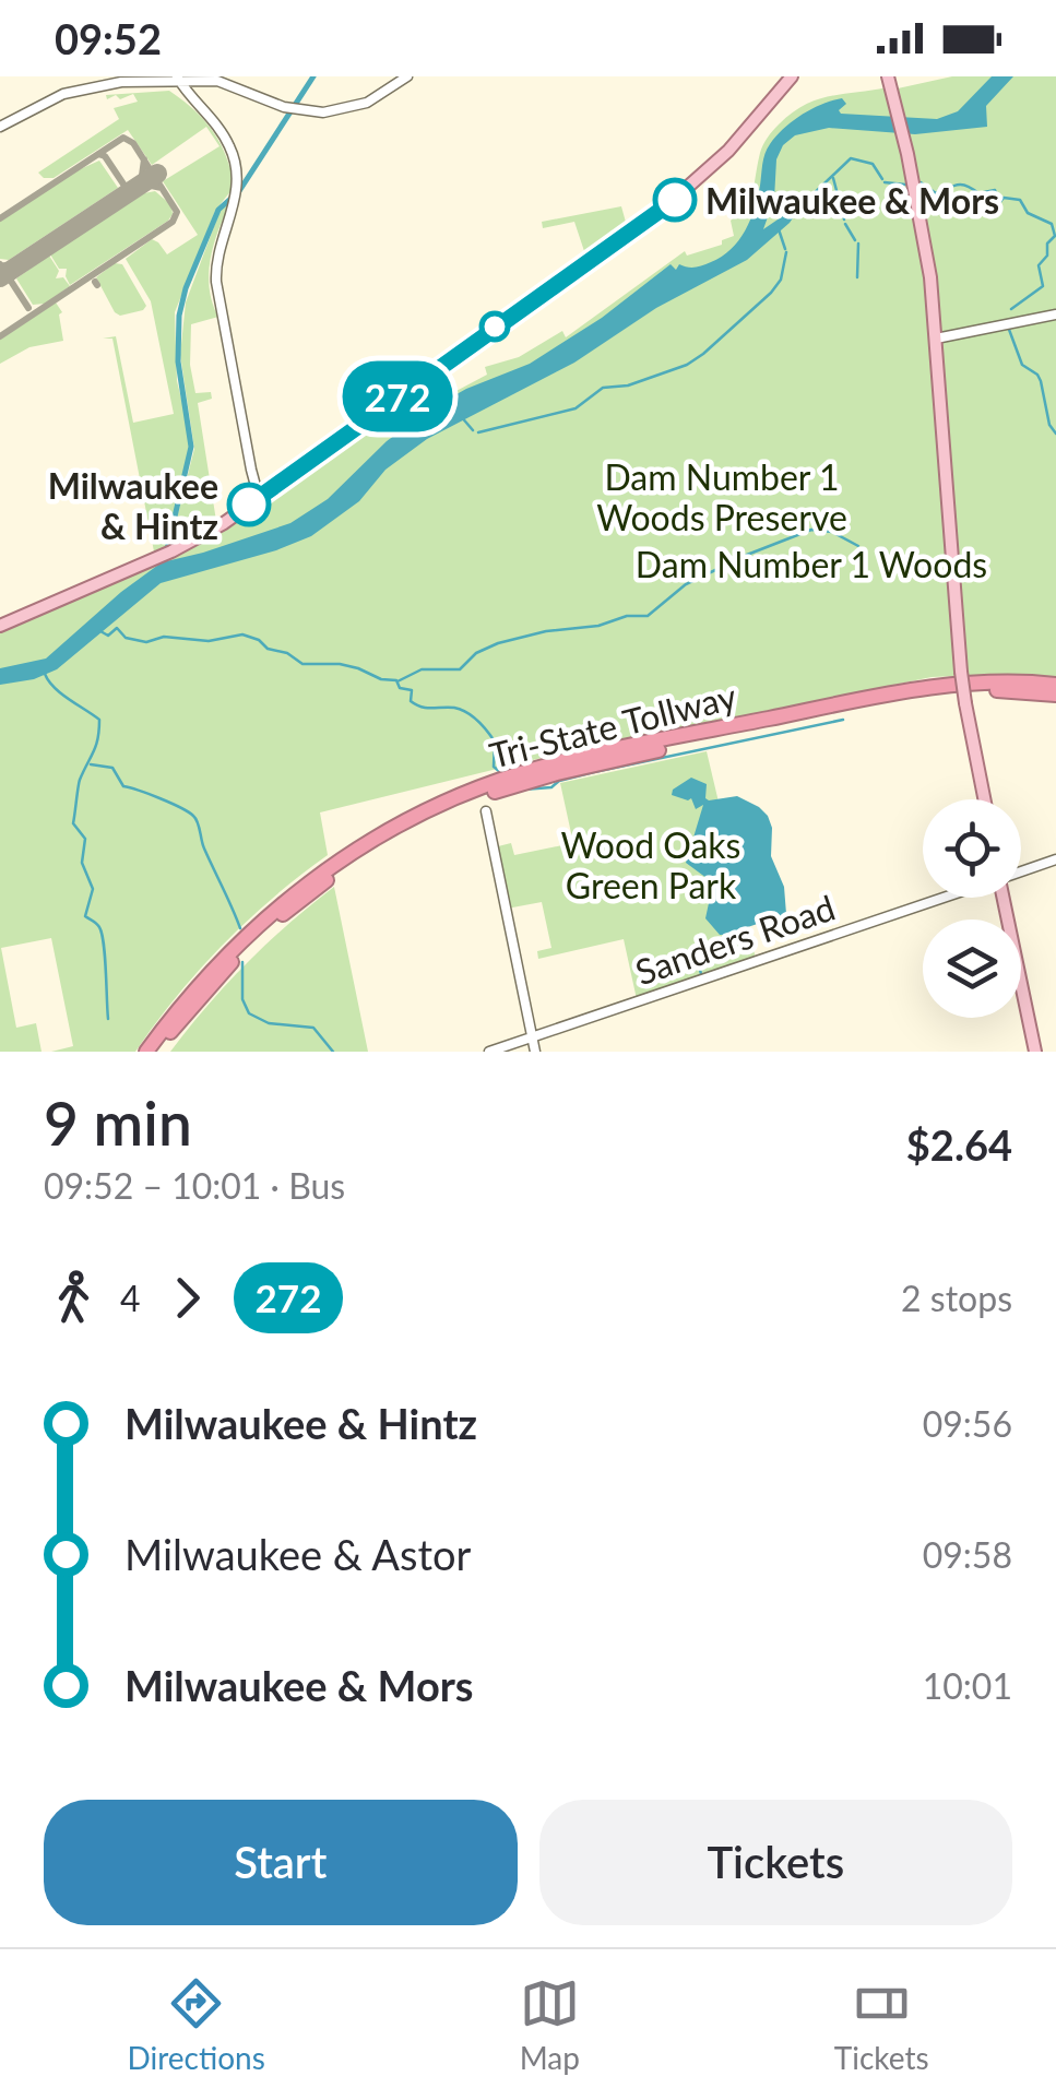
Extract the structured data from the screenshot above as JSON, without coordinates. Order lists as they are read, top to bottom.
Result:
{
  "streets": {
    "highway": ["Tri-State Tollway"],
    "main road": ["Sanders Road"]
  },
  "parks": ["Dam Number 1 Woods Preserve", "Dam Number 1 Woods", "Wood Oaks Green Park"],
  "places": ["Milwaukee & Mors", "Milwaukee & Hintz"],
  "lines": ["bus line 272"],
  "page": {
    "status": "09:52",
    "on_map": "272",
    "heading": ["9 min", "09:52 – 10:01 · Bus", "$2.64"],
    "legs": ["4", "272", "2 stops"],
    "list": [
      {
        "name": "Milwaukee & Hintz",
        "value": "09:56"
      },
      {
        "name": "Milwaukee & Astor",
        "value": "09:58"
      },
      {
        "name": "Milwaukee & Mors",
        "value": "10:01"
      }
    ],
    "buttons": ["Start", "Tickets"],
    "tabs": ["Directions", "Map", "Tickets"]
  }
}
